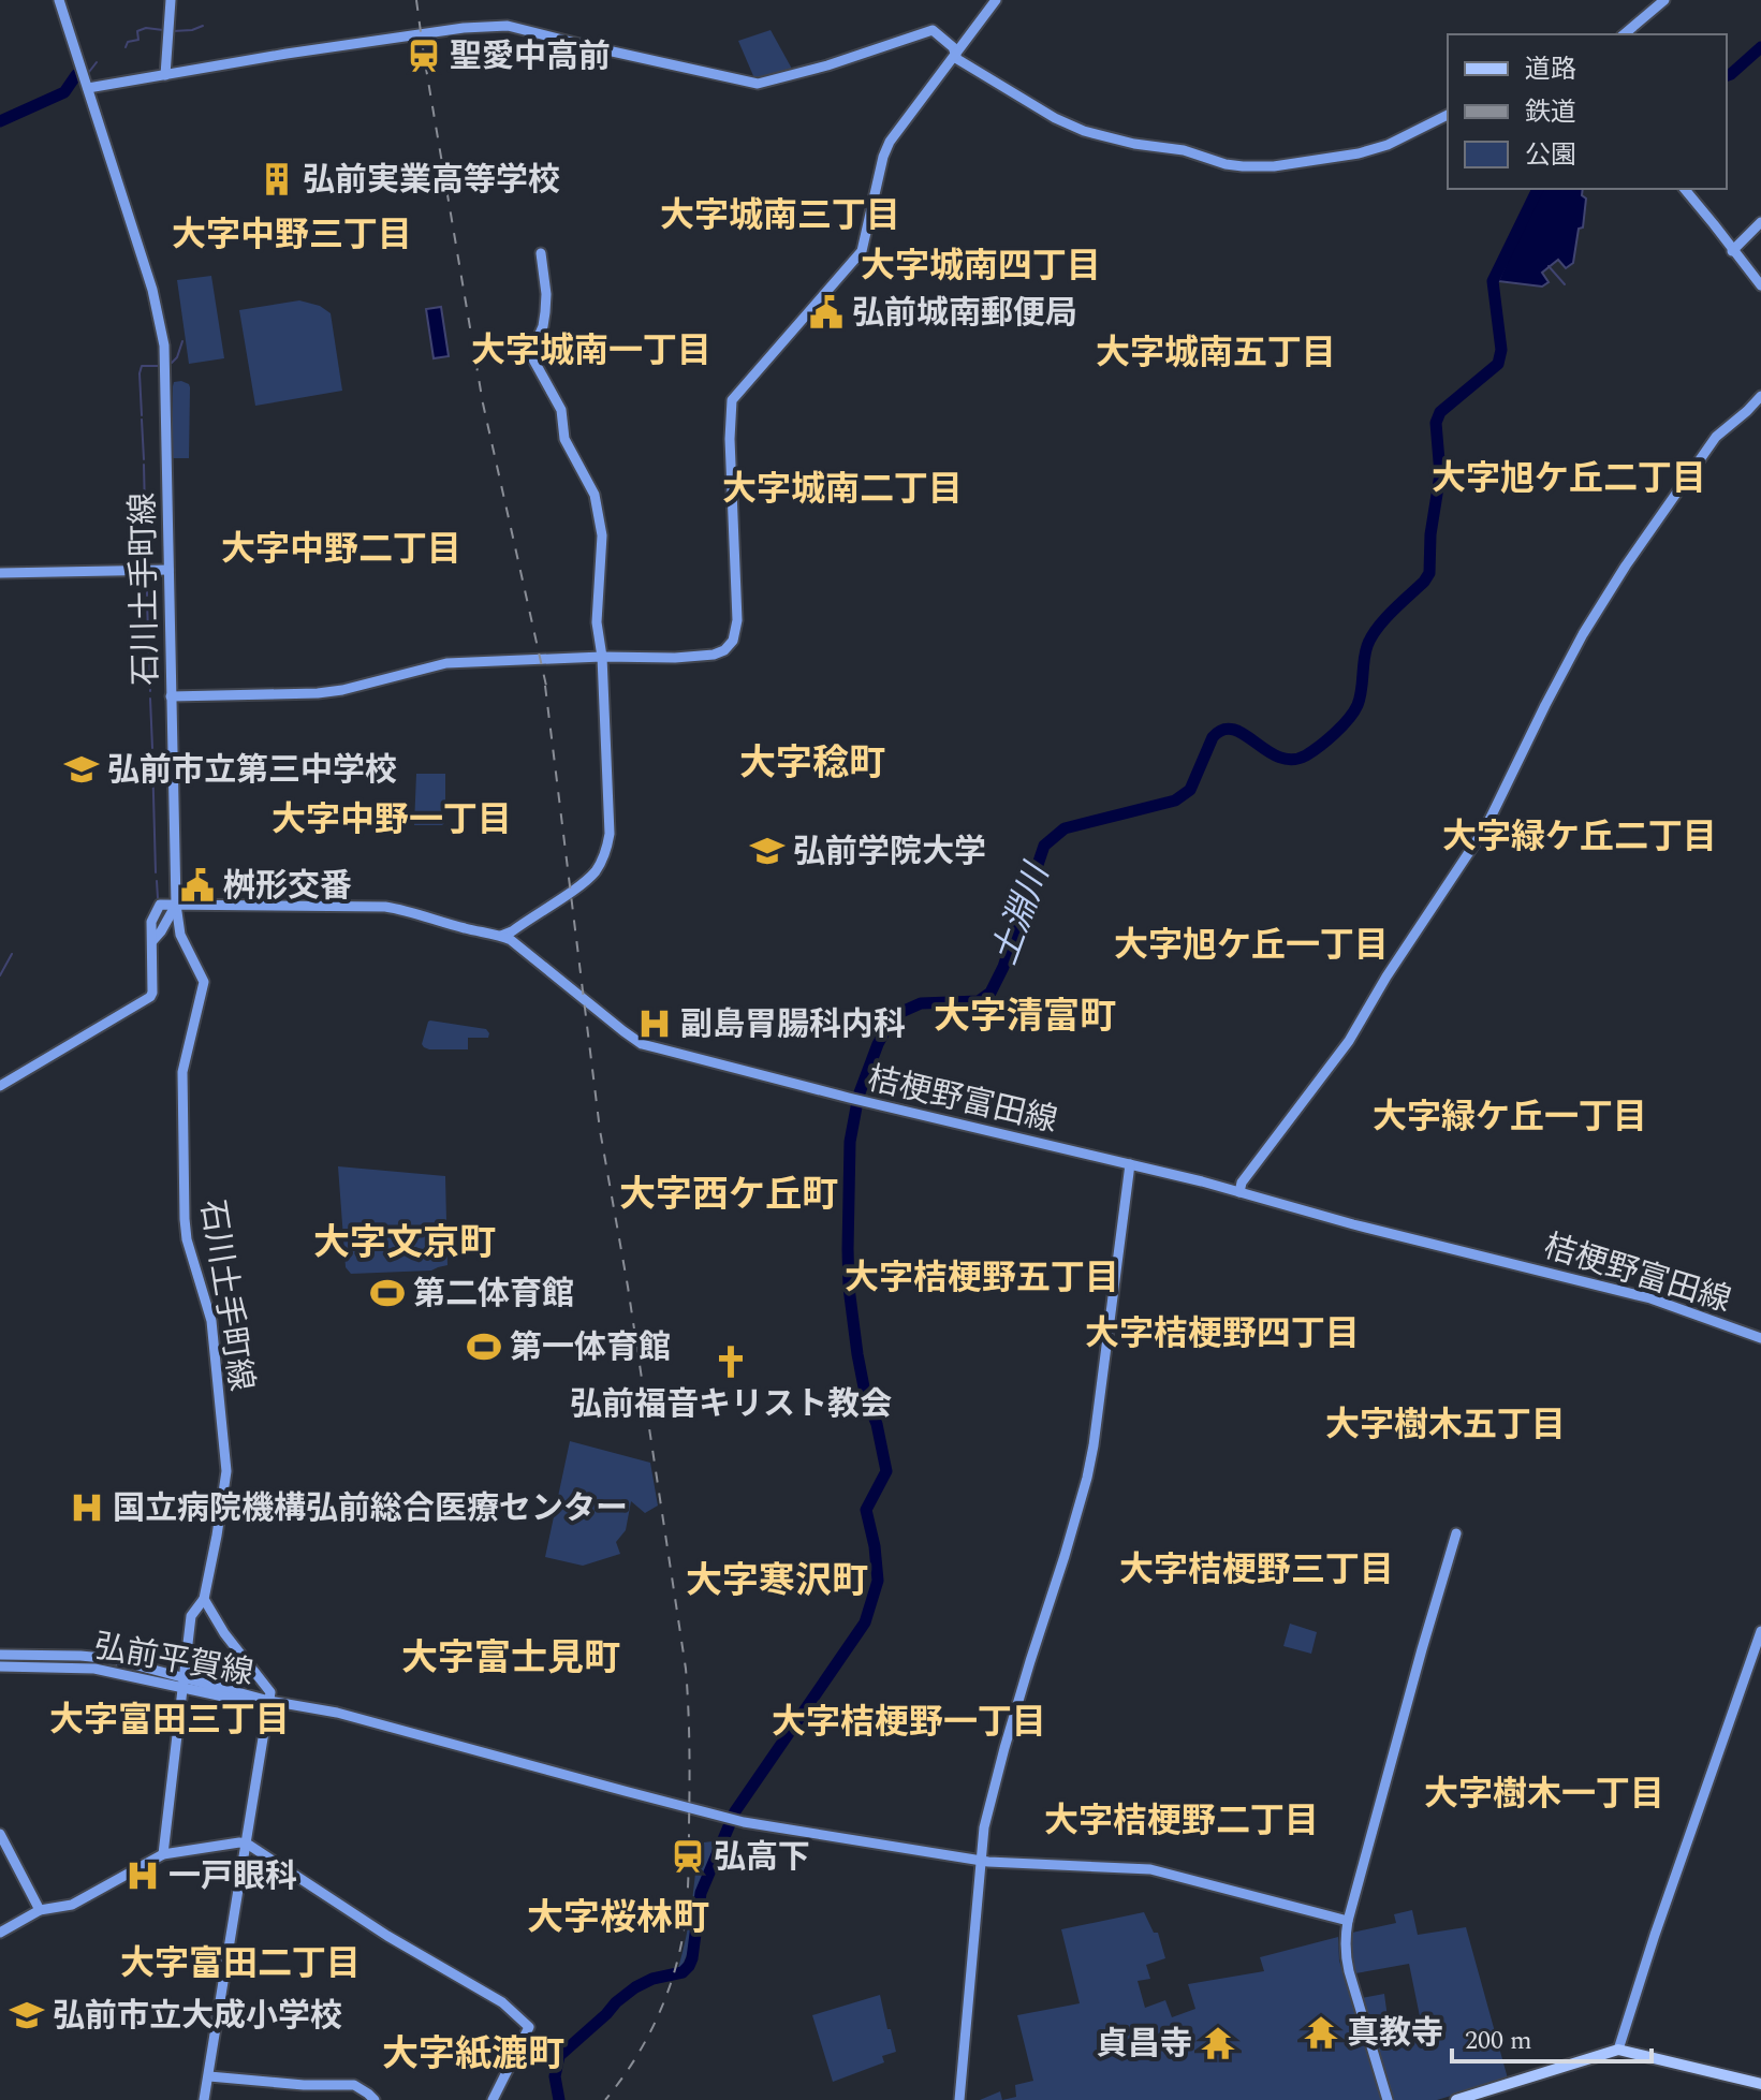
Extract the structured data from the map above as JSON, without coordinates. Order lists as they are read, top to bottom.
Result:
{
  "streets": {
    "street": ["石川土手町線", "桔梗野富田線", "弘前平賀線"]
  },
  "crossings": [
    ["石川土手町線", "桔梗野富田線"],
    ["石川土手町線", "弘前平賀線"]
  ],
  "districts": [
    "大字城南三丁目",
    "大字中野三丁目",
    "大字城南四丁目",
    "大字城南一丁目",
    "大字城南五丁目",
    "大字旭ケ丘二丁目",
    "大字城南二丁目",
    "大字中野二丁目",
    "大字稔町",
    "大字中野一丁目",
    "大字緑ケ丘二丁目",
    "大字旭ケ丘一丁目",
    "大字清富町",
    "大字緑ケ丘一丁目",
    "大字西ケ丘町",
    "大字文京町",
    "大字桔梗野五丁目",
    "大字桔梗野四丁目",
    "大字樹木五丁目",
    "大字桔梗野三丁目",
    "大字寒沢町",
    "大字富士見町",
    "大字富田三丁目",
    "大字桔梗野一丁目",
    "大字樹木一丁目",
    "大字桔梗野二丁目",
    "大字桜林町",
    "大字富田二丁目",
    "大字紙漉町"
  ],
  "water": ["土淵川"],
  "places": {
    "station": ["聖愛中高前", "弘高下"],
    "building": ["弘前実業高等学校"],
    "public building": ["弘前城南郵便局", "桝形交番"],
    "school or university": ["弘前市立第三中学校", "弘前学院大学", "弘前市立大成小学校"],
    "hospital": ["副島胃腸科内科", "国立病院機構弘前総合医療センター", "一戸眼科"],
    "sports": ["第二体育館", "第一体育館"],
    "church": ["弘前福音キリスト教会"],
    "temple": ["真教寺", "貞昌寺"]
  },
  "legend": ["道路", "鉄道", "公園"],
  "scale_bar": "200 m"
}
